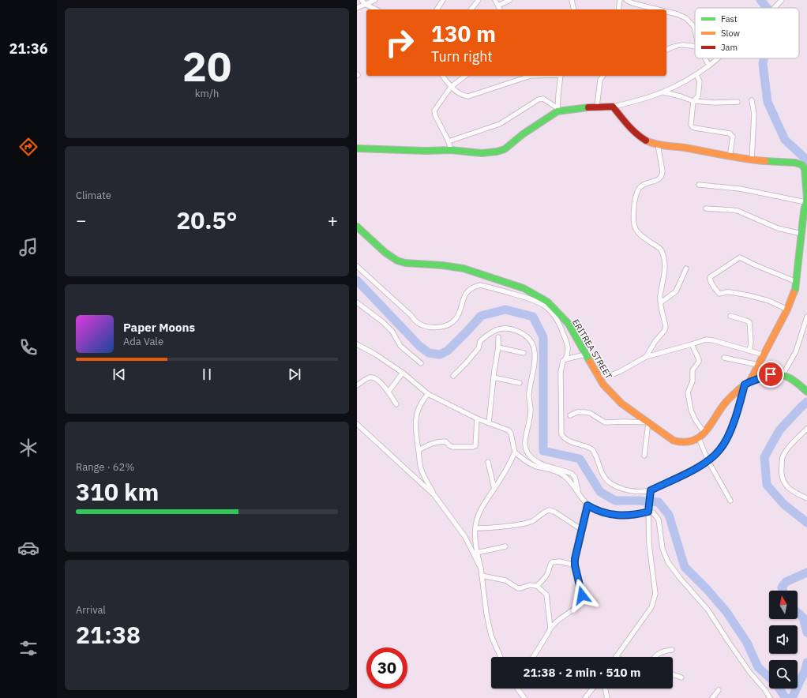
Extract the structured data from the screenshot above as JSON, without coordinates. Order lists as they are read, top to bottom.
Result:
{
  "streets": {
    "main road": ["ERITREA STREET"]
  },
  "legend": ["Fast", "Slow", "Jam"],
  "north": "top",
  "page": {
    "tabs": "21:36",
    "tile": [
      ["20", "km/h"],
      "Climate",
      ["Range · 62%", "310 km"],
      ["Arrival", "21:38"]
    ],
    "turn": ["130 m", "Turn right"],
    "heat": ["−", "20.5°", "+"],
    "song": ["Paper Moons", "Ada Vale"],
    "limit": "30",
    "trip": "21:38 · 2 min · 510 m"
  }
}
